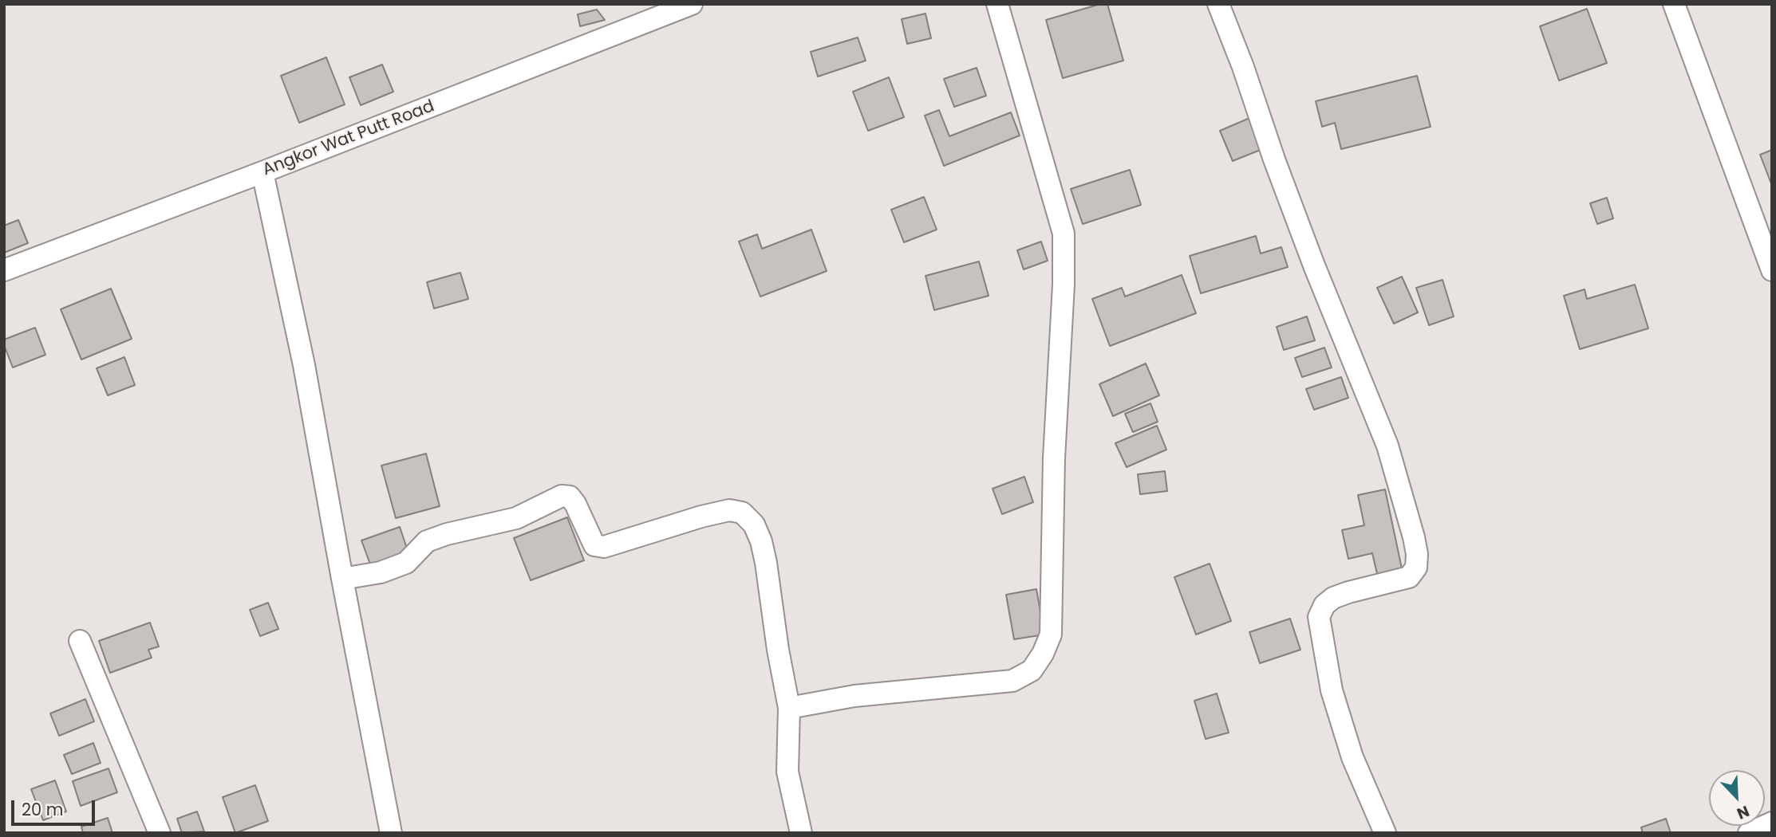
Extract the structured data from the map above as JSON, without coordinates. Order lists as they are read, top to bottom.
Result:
{
  "streets": {
    "street": ["Angkor Wat Putt Road"]
  },
  "scale_bar": "20 m",
  "north": "bottom right"
}
